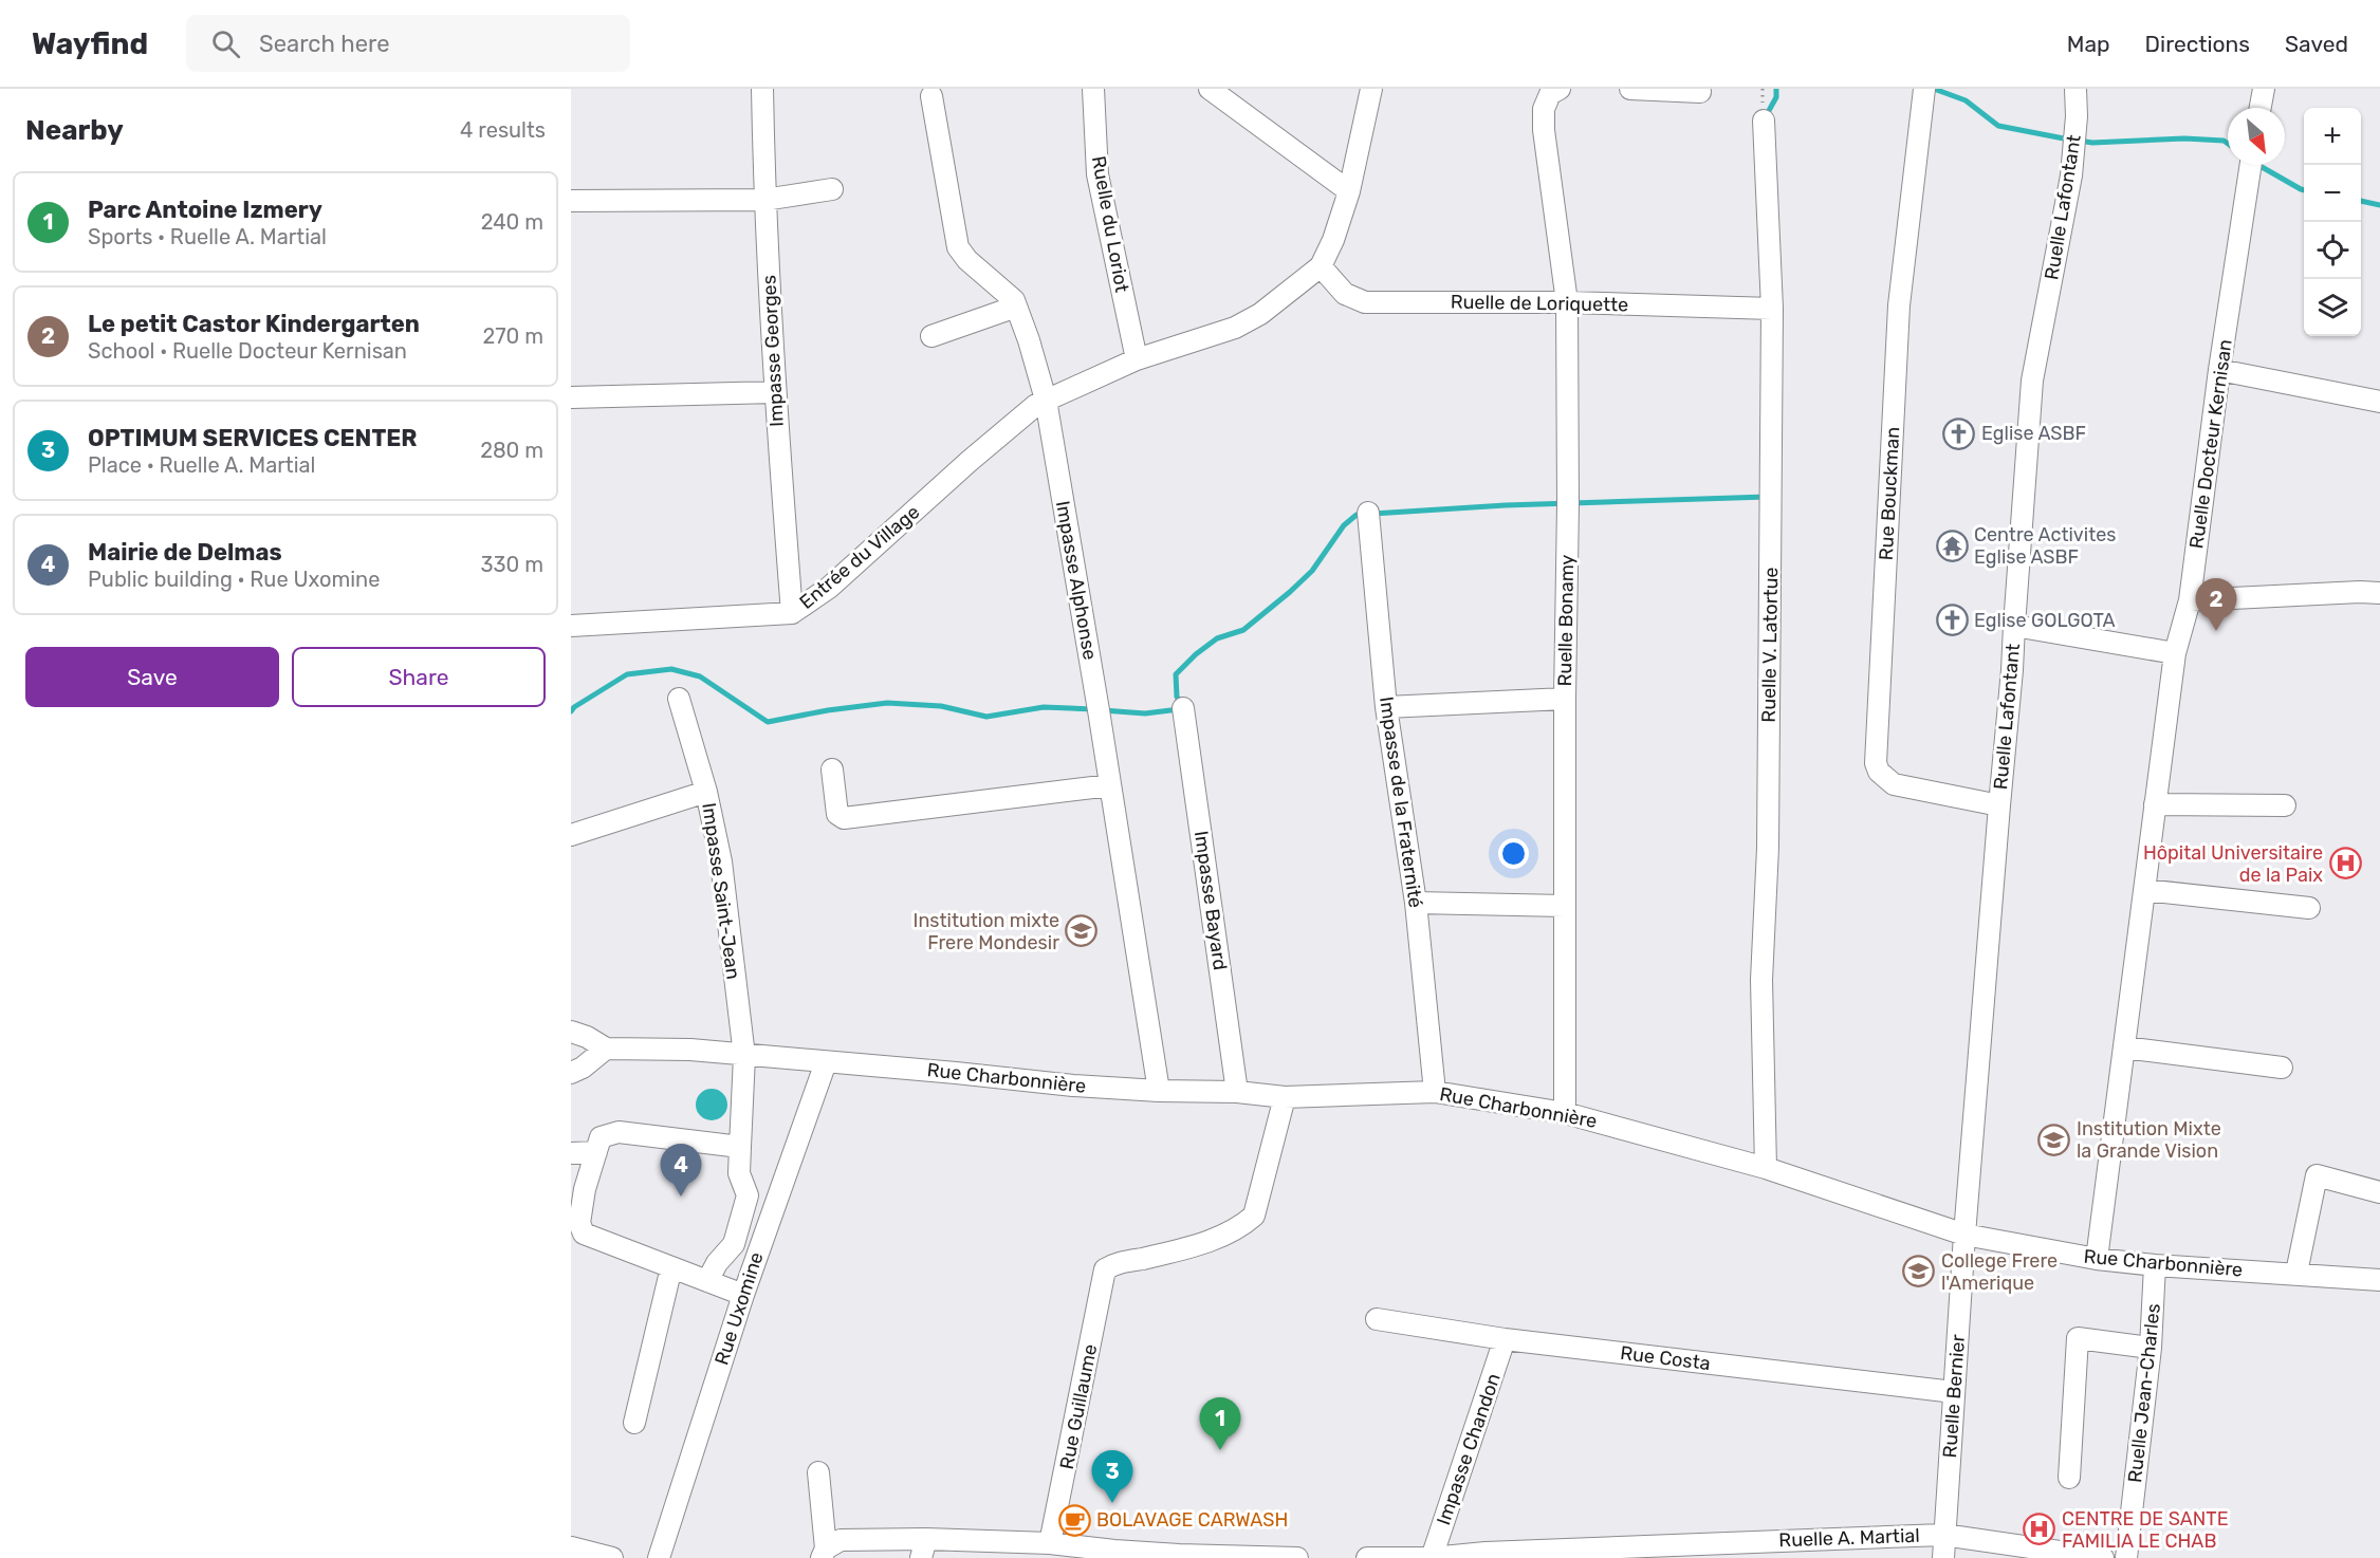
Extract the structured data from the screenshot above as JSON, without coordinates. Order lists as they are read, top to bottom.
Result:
{
  "streets": {
    "street": [
      "Ruelle Lafontant",
      "Ruelle du Loriot",
      "Ruelle de Loriquette",
      "Impasse Georges",
      "Ruelle Docteur Kernisan",
      "Rue Bouckman",
      "Entrée du Village",
      "Impasse Alphonse",
      "Ruelle Bonamy",
      "Ruelle V. Latortue",
      "Impasse de la Fraternité",
      "Impasse Saint-Jean",
      "Impasse Bayard",
      "Rue Charbonnière",
      "Rue Uxomine",
      "Rue Costa",
      "Ruelle Jean-Charles",
      "Ruelle Bernier",
      "Rue Guillaume",
      "Impasse Chandon",
      "Ruelle A. Martial"
    ]
  },
  "crossings": [
    ["Ruelle Lafontant", "Rue Bouckman"],
    ["Ruelle Lafontant", "Rue Charbonnière"],
    ["Ruelle Lafontant", "Ruelle Bernier"],
    ["Ruelle du Loriot", "Entrée du Village"],
    ["Ruelle de Loriquette", "Entrée du Village"],
    ["Ruelle de Loriquette", "Ruelle Bonamy"],
    ["Ruelle de Loriquette", "Ruelle V. Latortue"],
    ["Impasse Georges", "Entrée du Village"],
    ["Ruelle Docteur Kernisan", "Rue Charbonnière"],
    ["Entrée du Village", "Impasse Alphonse"],
    ["Impasse Alphonse", "Rue Charbonnière"],
    ["Ruelle Bonamy", "Rue Charbonnière"],
    ["Ruelle V. Latortue", "Rue Charbonnière"],
    ["Impasse de la Fraternité", "Rue Charbonnière"],
    ["Impasse Saint-Jean", "Rue Charbonnière"],
    ["Impasse Bayard", "Rue Charbonnière"],
    ["Rue Charbonnière", "Rue Uxomine"],
    ["Rue Charbonnière", "Ruelle Jean-Charles"],
    ["Rue Charbonnière", "Ruelle Bernier"],
    ["Rue Charbonnière", "Rue Guillaume"],
    ["Rue Costa", "Ruelle Bernier"],
    ["Rue Costa", "Impasse Chandon"],
    ["Ruelle Bernier", "Ruelle A. Martial"],
    ["Impasse Chandon", "Ruelle A. Martial"]
  ],
  "places": {
    "church": ["Eglise ASBF", "Eglise GOLGOTA"],
    "temple": ["Centre Activites Eglise ASBF"],
    "hospital": ["Hôpital Universitaire de la Paix", "CENTRE DE SANTE FAMILIA LE CHAB"],
    "school or university": ["Institution mixte Frere Mondesir", "Institution Mixte la Grande Vision", "College Frere l'Amerique"],
    "cafe": ["BOLAVAGE CARWASH"]
  },
  "north": "bottom right",
  "page": {
    "header": "Wayfind",
    "search": "Search here",
    "nav": ["Map", "Directions", "Saved"],
    "heading": ["Nearby", "4 results"],
    "map_buttons": ["+", "−"],
    "list": [
      {
        "mark": "1",
        "name": "Parc Antoine Izmery",
        "note": "Sports · Ruelle A. Martial",
        "value": "240 m"
      },
      {
        "mark": "2",
        "name": "Le petit Castor Kindergarten",
        "note": "School · Ruelle Docteur Kernisan",
        "value": "270 m"
      },
      {
        "mark": "3",
        "name": "OPTIMUM SERVICES CENTER",
        "note": "Place · Ruelle A. Martial",
        "value": "280 m"
      },
      {
        "mark": "4",
        "name": "Mairie de Delmas",
        "note": "Public building · Rue Uxomine",
        "value": "330 m"
      }
    ],
    "pins": [
      "2",
      "4",
      "1",
      "3"
    ],
    "buttons": ["Save", "Share"]
  }
}
